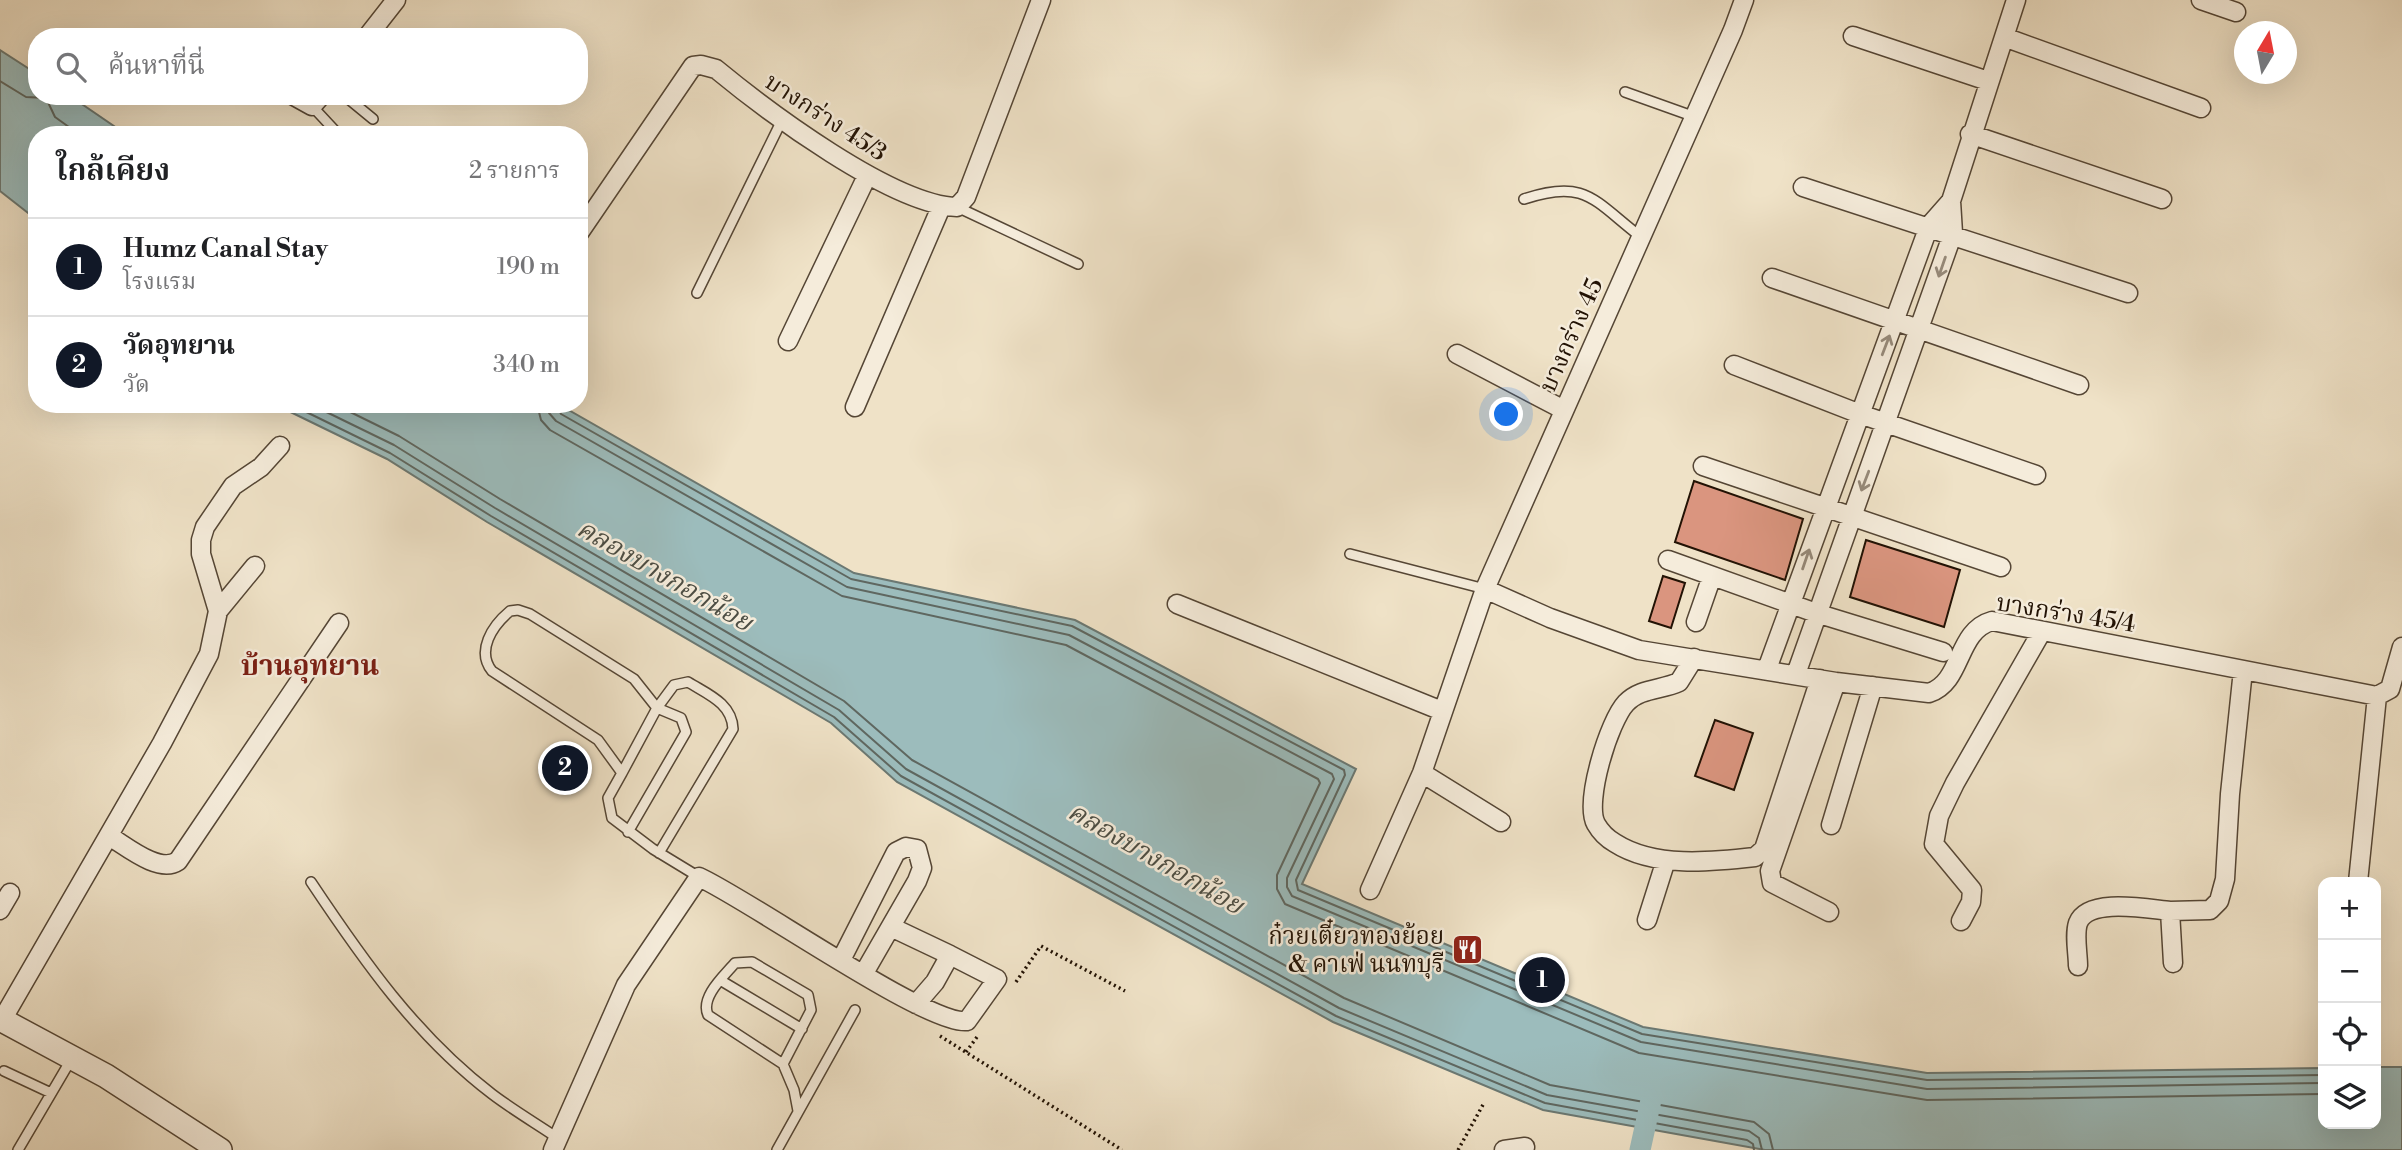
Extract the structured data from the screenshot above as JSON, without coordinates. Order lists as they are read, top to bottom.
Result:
{
  "streets": {
    "street": ["บางกร่าง 45/3", "บางกร่าง 45", "บางกร่าง 45/4"]
  },
  "crossings": [
    ["บางกร่าง 45", "บางกร่าง 45/4"]
  ],
  "districts": ["บ้านอุทยาน"],
  "water": ["คลองบางกอกน้อย"],
  "places": {
    "restaurant": ["ก๋วยเตี๋ยวทองย้อย & คาเฟ่ นนทบุรี"]
  },
  "north": "top",
  "page": {
    "search": "ค้นหาที่นี่",
    "heading": ["ใกล้เคียง", "2 รายการ"],
    "list": [
      {
        "mark": "1",
        "name": "Humz Canal Stay",
        "note": "โรงแรม",
        "value": "190 m"
      },
      {
        "mark": "2",
        "name": "วัดอุทยาน",
        "note": "วัด",
        "value": "340 m"
      }
    ],
    "pins": ["2", "1"],
    "map_buttons": ["+", "−"]
  }
}
